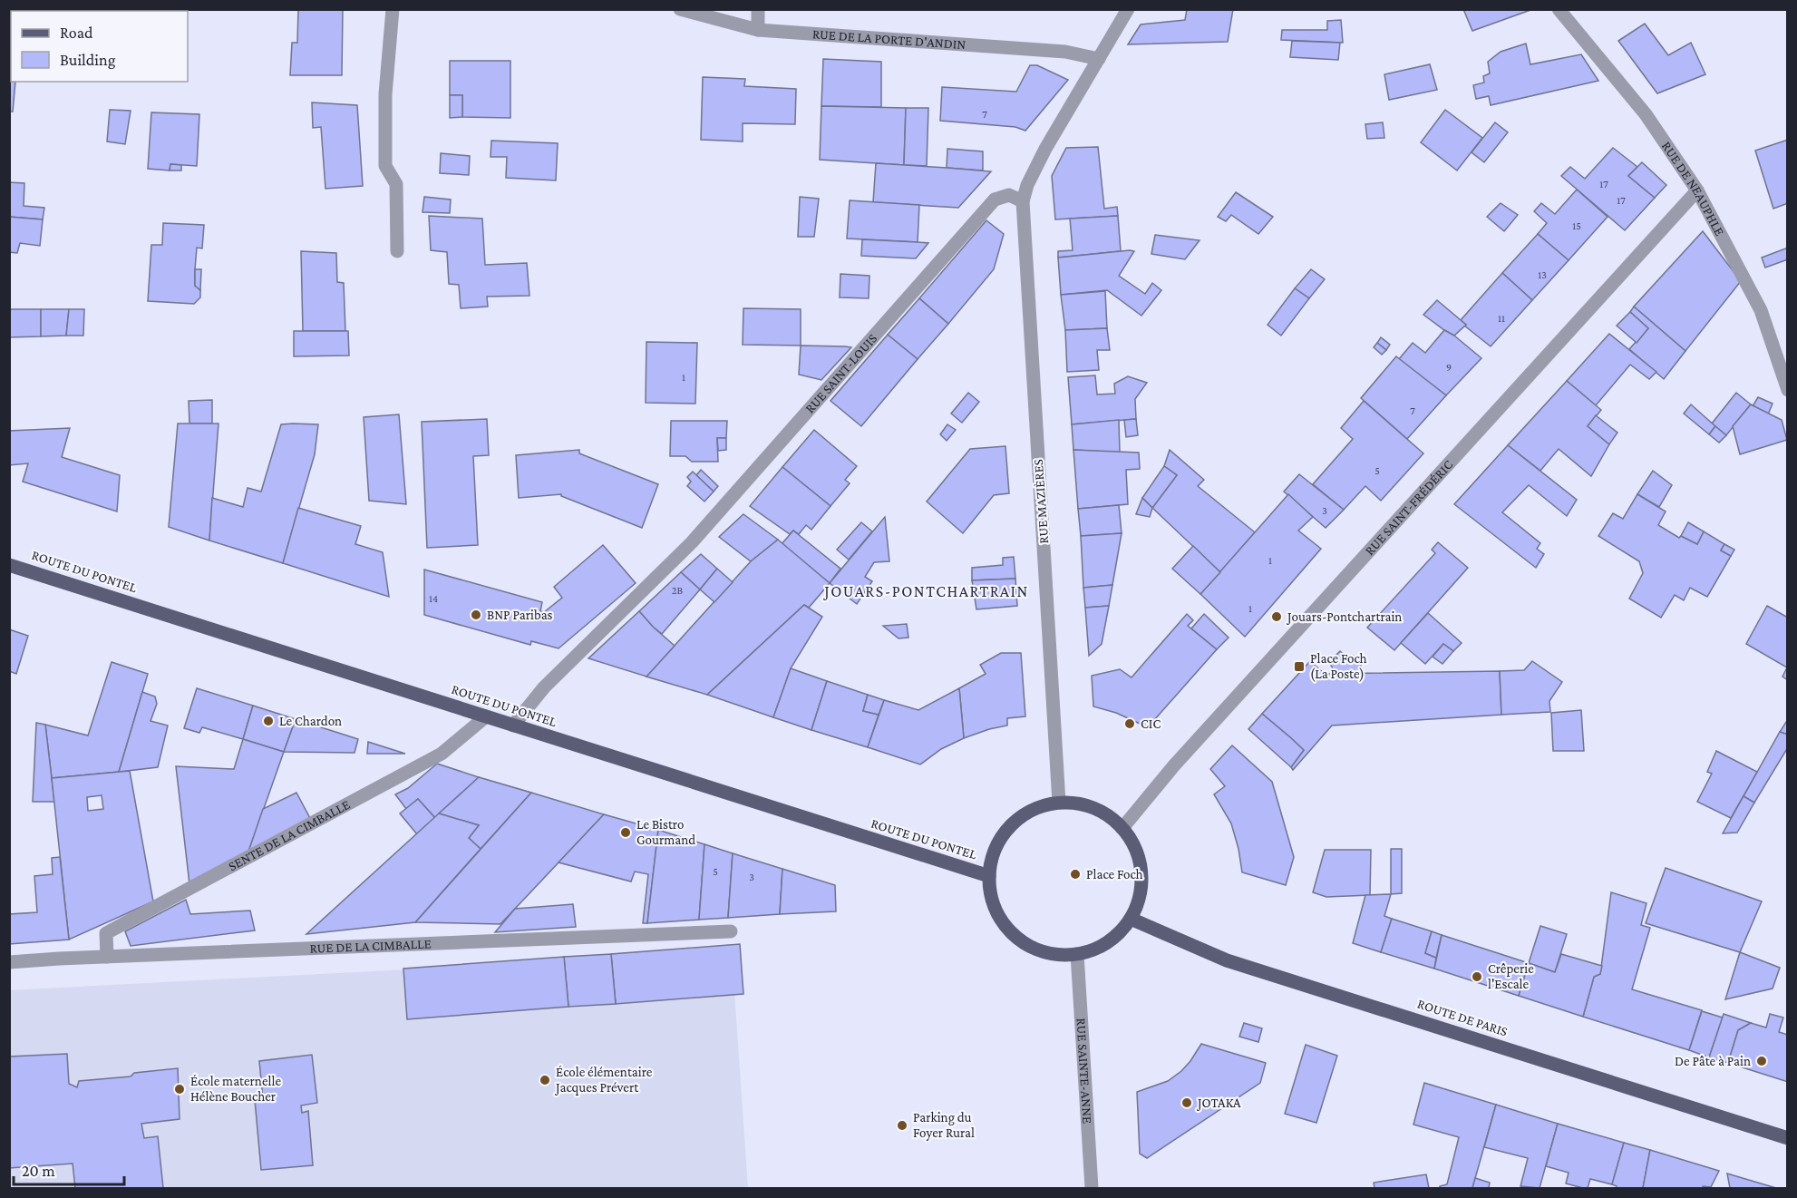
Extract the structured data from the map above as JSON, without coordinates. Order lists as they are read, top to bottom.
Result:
{
  "streets": {
    "main road": ["ROUTE DU PONTEL", "ROUTE DE PARIS"],
    "street": [
      "RUE DE LA PORTE D'ANDIN",
      "RUE DE NEAUPHLE",
      "RUE SAINT-LOUIS",
      "RUE MAZIÈRES",
      "RUE SAINT-FRÉDÉRIC",
      "SENTE DE LA CIMBALLE",
      "RUE DE LA CIMBALLE",
      "RUE SAINTE-ANNE"
    ]
  },
  "crossings": [
    ["RUE DE NEAUPHLE", "RUE SAINT-FRÉDÉRIC"],
    ["RUE SAINT-LOUIS", "RUE MAZIÈRES"],
    ["RUE SAINT-LOUIS", "ROUTE DU PONTEL"],
    ["RUE MAZIÈRES", "RUE SAINT-FRÉDÉRIC"],
    ["RUE MAZIÈRES", "ROUTE DU PONTEL"],
    ["RUE MAZIÈRES", "ROUTE DE PARIS"],
    ["RUE MAZIÈRES", "RUE SAINTE-ANNE"],
    ["RUE SAINT-FRÉDÉRIC", "ROUTE DU PONTEL"],
    ["RUE SAINT-FRÉDÉRIC", "ROUTE DE PARIS"],
    ["RUE SAINT-FRÉDÉRIC", "RUE SAINTE-ANNE"],
    ["ROUTE DU PONTEL", "SENTE DE LA CIMBALLE"],
    ["ROUTE DU PONTEL", "ROUTE DE PARIS"],
    ["ROUTE DU PONTEL", "RUE SAINTE-ANNE"],
    ["SENTE DE LA CIMBALLE", "RUE DE LA CIMBALLE"],
    ["ROUTE DE PARIS", "RUE SAINTE-ANNE"]
  ],
  "districts": ["JOUARS-PONTCHARTRAIN"],
  "places": {
    "other": [
      "BNP Paribas",
      "Jouars-Pontchartrain",
      "Le Chardon",
      "CIC",
      "Le Bistro Gourmand",
      "Place Foch",
      "Crêperie l'Escale",
      "De Pâte à Pain",
      "École élémentaire Jacques Prévert",
      "École maternelle Hélène Boucher",
      "JOTAKA",
      "Parking du Foyer Rural"
    ],
    "transit": ["Place Foch (La Poste)"]
  },
  "house_numbers": [
    "7",
    "17",
    "17",
    "15",
    "13",
    "11",
    "9",
    "1",
    "7",
    "5",
    "3",
    "1",
    "2B",
    "14",
    "1",
    "5",
    "3"
  ],
  "legend": ["Road", "Building"],
  "scale_bar": "20 m"
}
